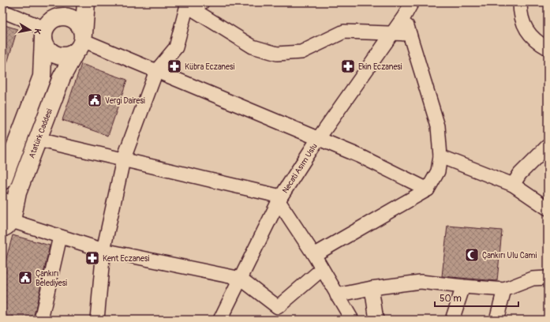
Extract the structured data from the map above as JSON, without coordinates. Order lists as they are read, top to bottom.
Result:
{
  "streets": {
    "main road": ["Atatürk Caddesi"],
    "street": ["Necati Asım Uslu"]
  },
  "places": {
    "pharmacy": ["Kübra Eczanesi", "Ekin Eczanesi", "Kent Eczanesi"],
    "public building": ["Vergi Dairesi", "Çankırı Belediyesi"],
    "mosque": ["Çankırı Ulu Cami"]
  },
  "scale_bar": "50 m",
  "north": "right"
}
